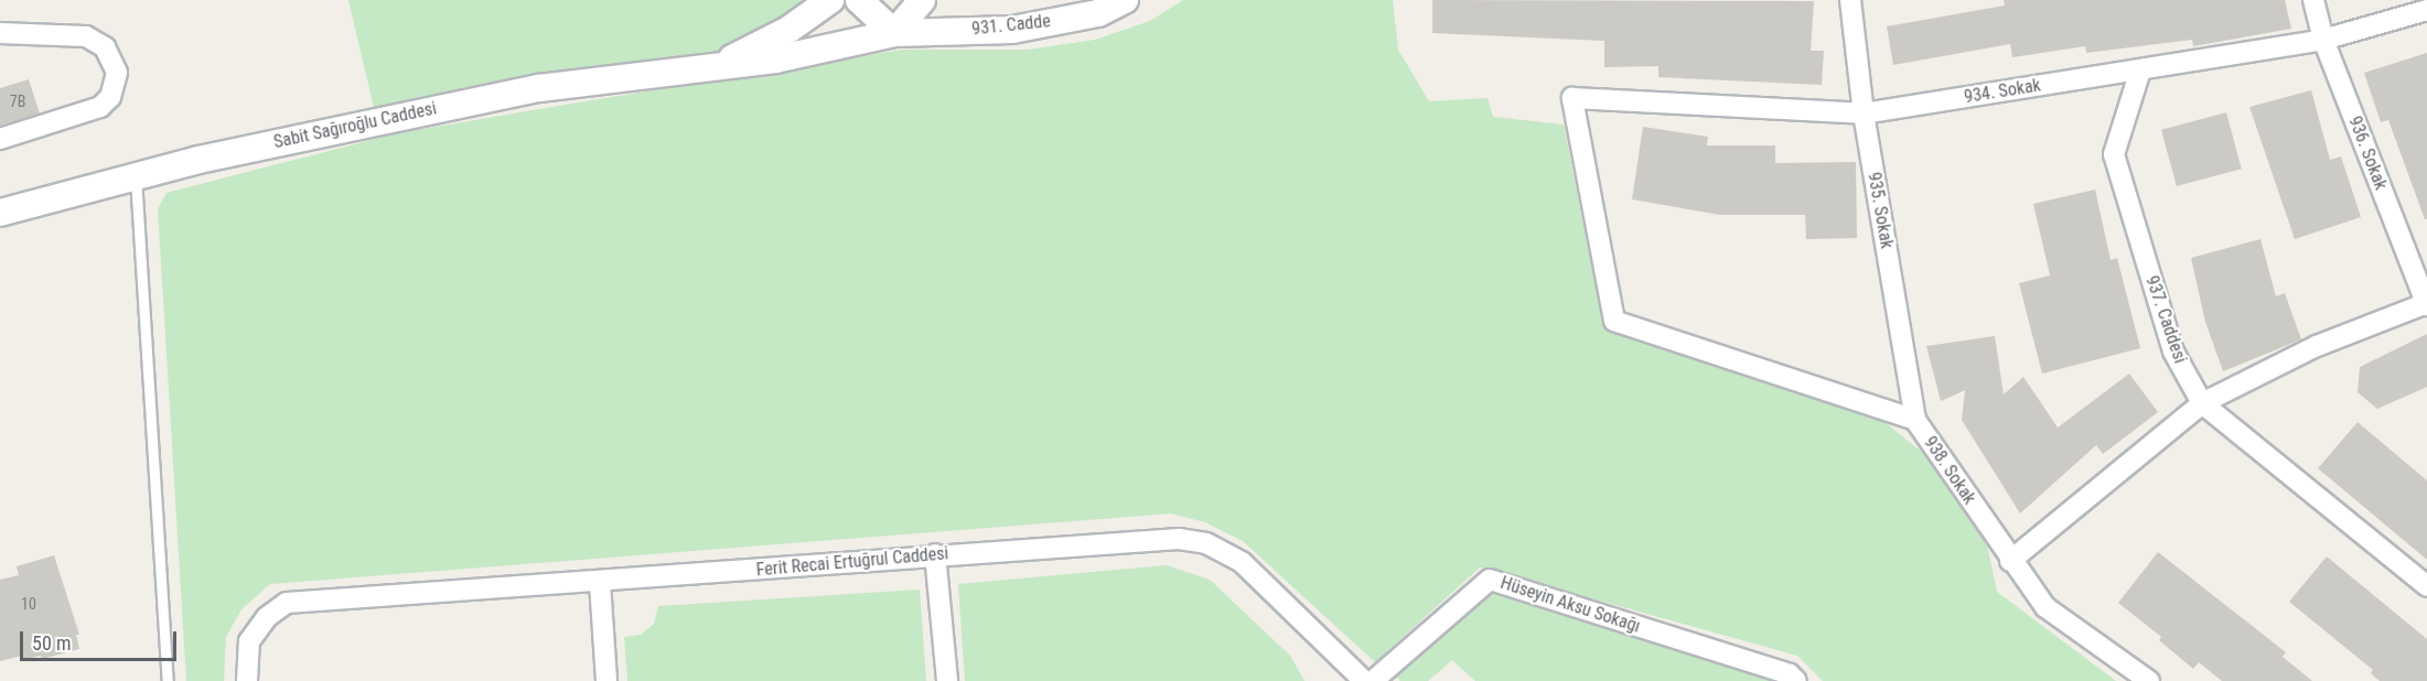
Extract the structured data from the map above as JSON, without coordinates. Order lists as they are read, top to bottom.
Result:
{
  "streets": {
    "main road": ["931. Cadde", "Sabit Sağıroğlu Caddesi"],
    "street": [
      "934. Sokak",
      "936. Sokak",
      "935. Sokak",
      "937. Caddesi",
      "938. Sokak",
      "Ferit Recai Ertuğrul Caddesi",
      "Hüseyin Aksu Sokağı"
    ]
  },
  "crossings": [
    ["931. Cadde", "Sabit Sağıroğlu Caddesi"],
    ["934. Sokak", "936. Sokak"],
    ["934. Sokak", "935. Sokak"],
    ["934. Sokak", "937. Caddesi"],
    ["934. Sokak", "938. Sokak"],
    ["935. Sokak", "938. Sokak"]
  ],
  "house_numbers": ["7B", "10"],
  "scale_bar": "50 m"
}
